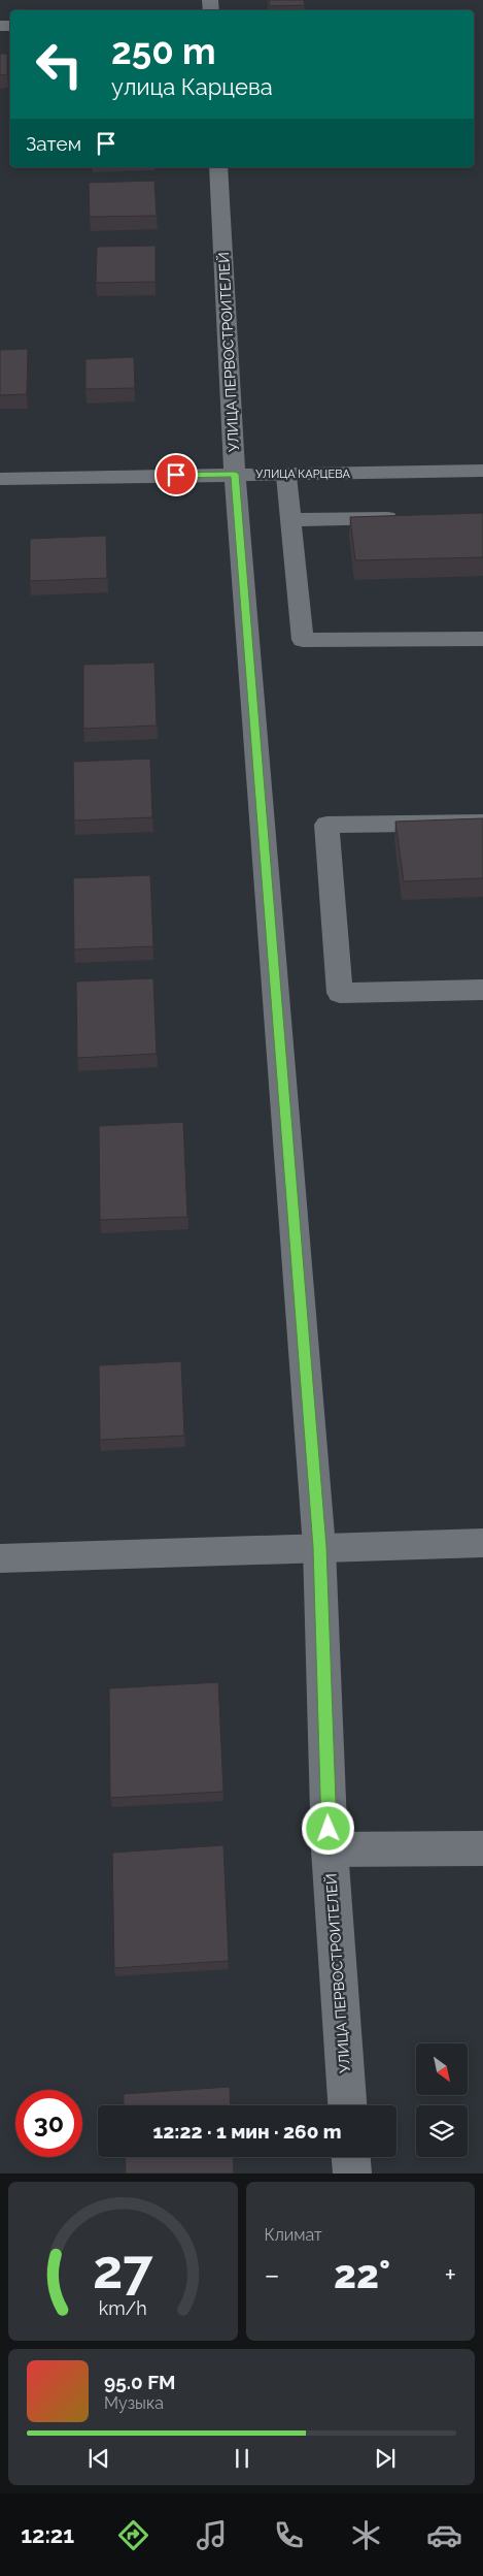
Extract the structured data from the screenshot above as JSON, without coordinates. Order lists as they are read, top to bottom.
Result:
{
  "streets": {
    "street": ["УЛИЦА ПЕРВОСТРОИТЕЛЕЙ", "УЛИЦА КАРЦЕВА"]
  },
  "crossings": [
    ["УЛИЦА ПЕРВОСТРОИТЕЛЕЙ", "УЛИЦА КАРЦЕВА"]
  ],
  "north": "bottom right",
  "page": {
    "turn": ["250 m", "улица Карцева"],
    "then": "Затем",
    "limit": "30",
    "trip": "12:22 · 1 мин · 260 m",
    "tile": "Климат",
    "heat": ["−", "22°", "+"],
    "song": ["95.0 FM", "Музыка"],
    "tabs": "12:21",
    "gauge": ["27", "km/h"]
  }
}
